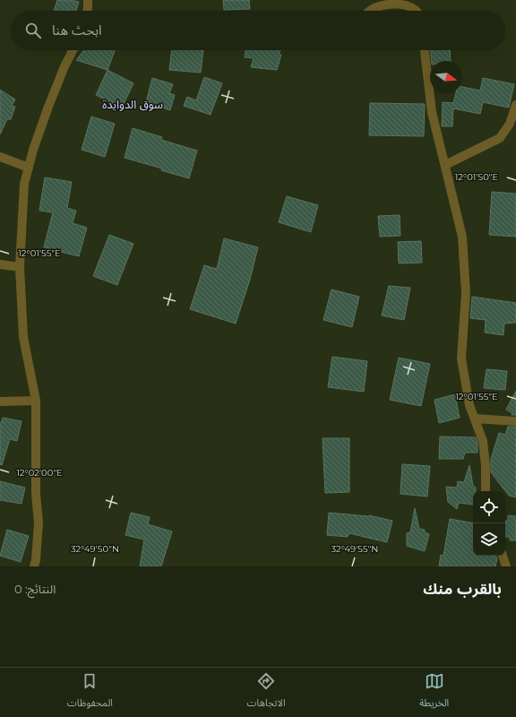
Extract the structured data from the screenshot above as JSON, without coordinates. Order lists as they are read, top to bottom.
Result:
{
  "districts": ["سوق الدوايدة"],
  "north": "right",
  "page": {
    "search": "ابحث هنا",
    "heading": ["بالقرب منك", "النتائج: 0"],
    "nav": ["الخريطة", "الاتجاهات", "المحفوظات"]
  },
  "coordinates": [
    "12°01'50\"E",
    "12°01'55\"E",
    "12°02'00\"E",
    "32°49'50\"N",
    "32°49'55\"N"
  ]
}
